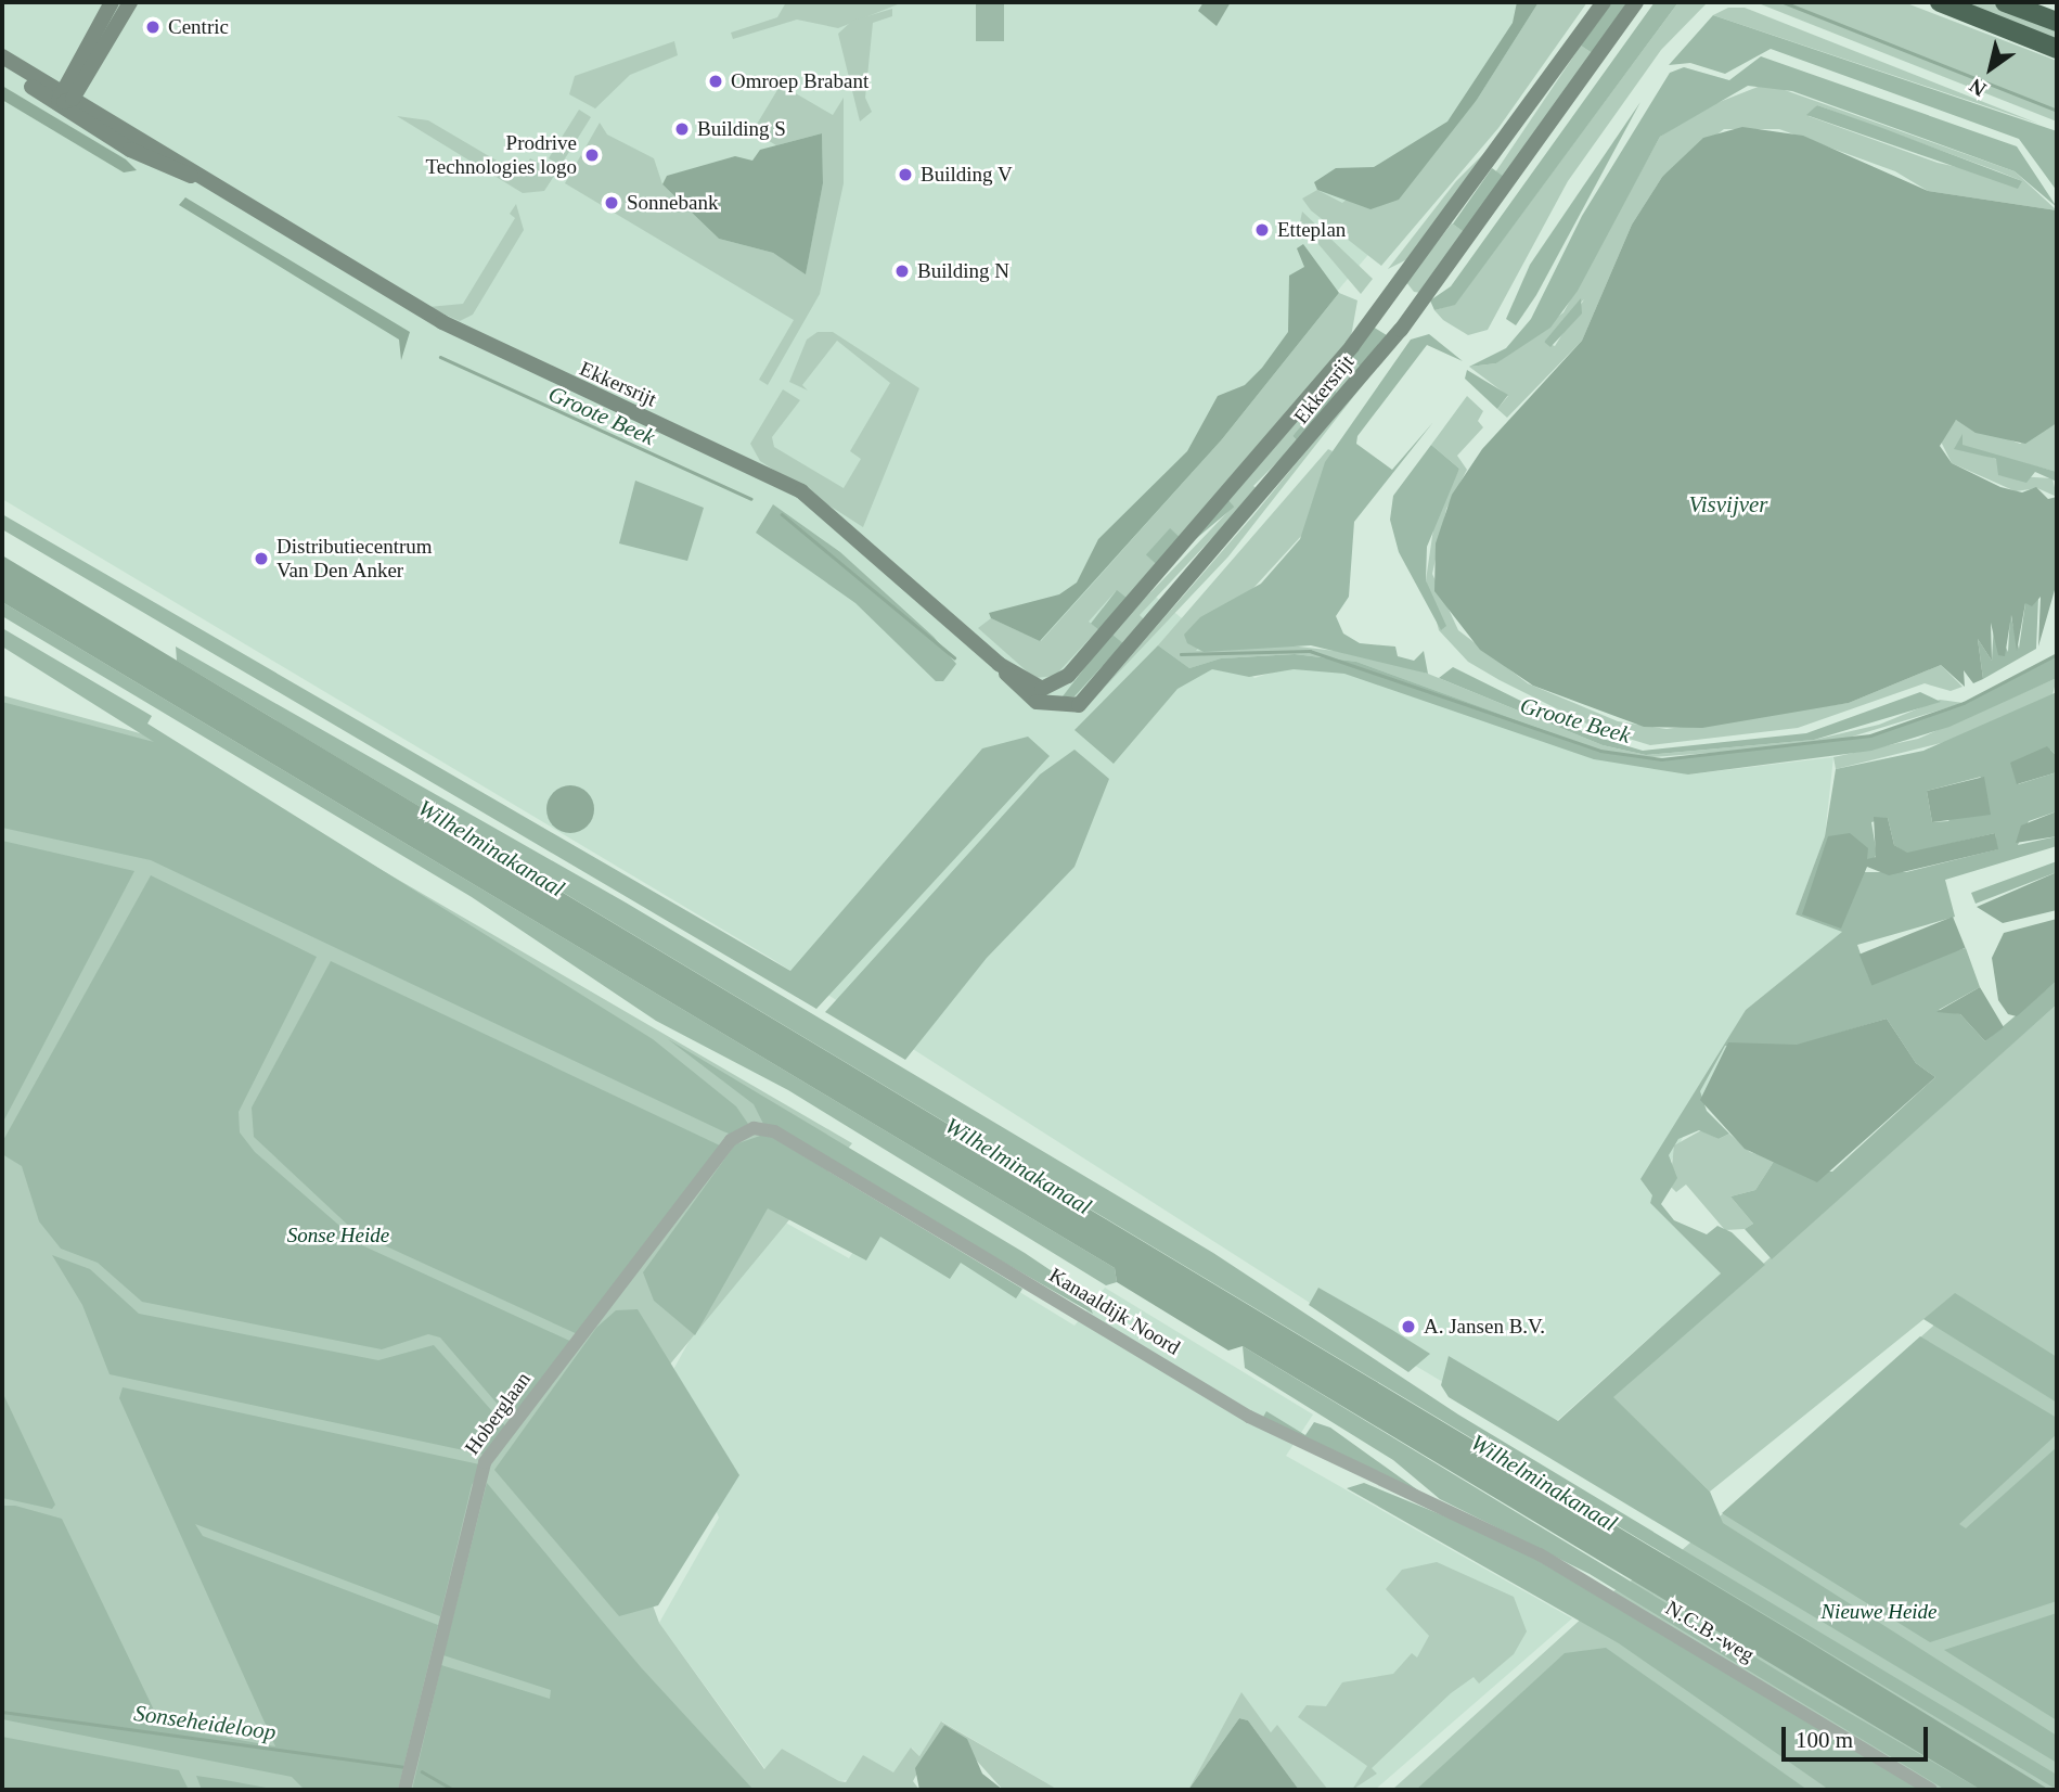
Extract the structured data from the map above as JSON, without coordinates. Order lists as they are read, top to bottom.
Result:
{
  "streets": {
    "main road": ["Ekkersrijt"],
    "street": ["Kanaaldijk Noord", "Hoberglaan", "N.C.B.-weg"]
  },
  "crossings": [
    ["Kanaaldijk Noord", "Hoberglaan"],
    ["Kanaaldijk Noord", "N.C.B.-weg"]
  ],
  "water": [
    "Groote Beek",
    "Visvijver",
    "Wilhelminakanaal",
    "Sonseheideloop"
  ],
  "parks": ["Sonse Heide", "Nieuwe Heide"],
  "places": [
    "Centric",
    "Omroep Brabant",
    "Building S",
    "Prodrive Technologies logo",
    "Building V",
    "Sonnebank",
    "Etteplan",
    "Building N",
    "Distributiecentrum Van Den Anker",
    "A. Jansen B.V."
  ],
  "scale_bar": "100 m",
  "north": "bottom left"
}
